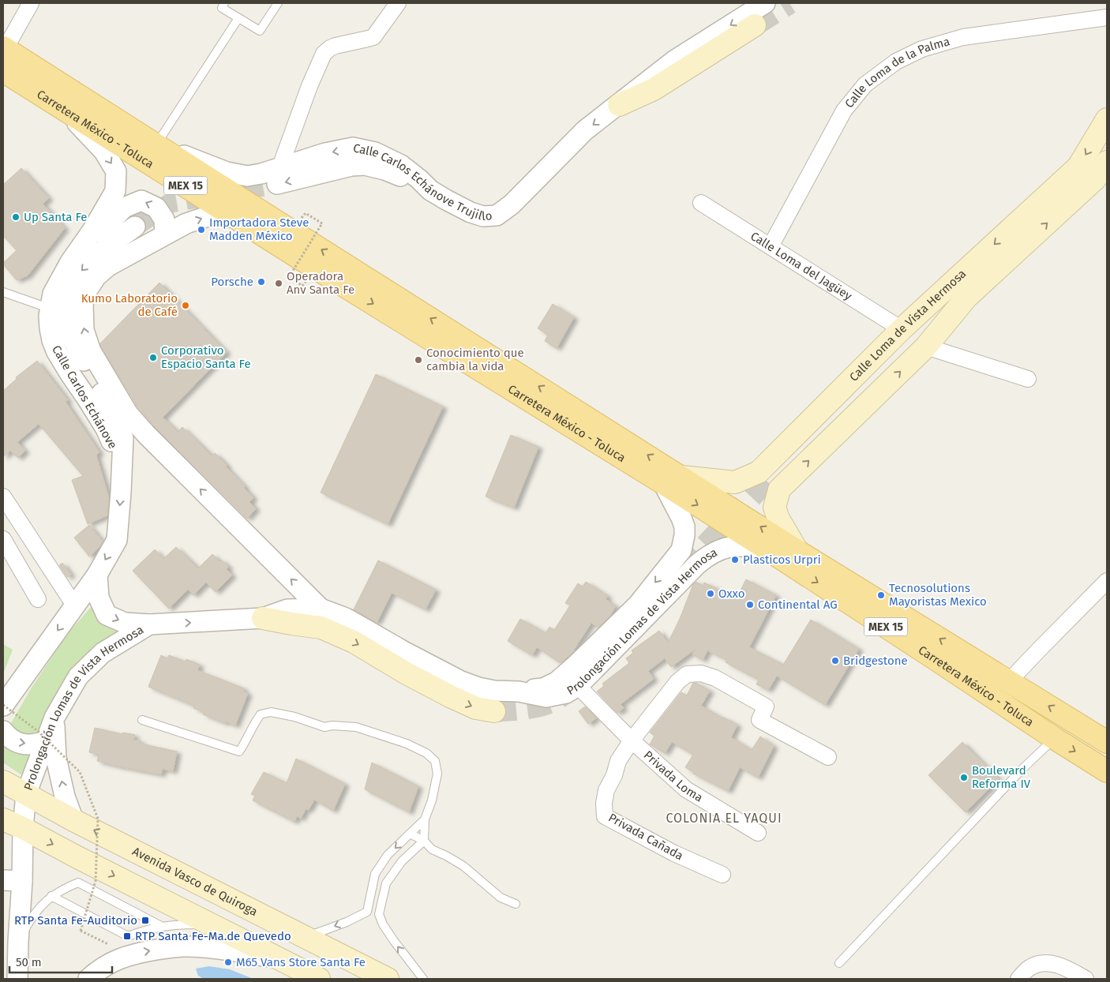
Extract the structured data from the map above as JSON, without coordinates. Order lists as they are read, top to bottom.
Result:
{
  "streets": {
    "main road": [
      "Carretera México - Toluca",
      "MEX 15",
      "Calle Loma de Vista Hermosa",
      "Avenida Vasco de Quiroga"
    ],
    "street": [
      "Calle Loma de la Palma",
      "Calle Carlos Echánove Trujillo",
      "Calle Loma del Jagüey",
      "Calle Carlos Echánove",
      "Prolongación Lomas de Vista Hermosa",
      "Privada Loma",
      "Privada Cañada"
    ]
  },
  "crossings": [
    ["Calle Loma de la Palma", "Calle Loma del Jagüey"],
    ["Carretera México - Toluca", "Calle Loma de Vista Hermosa"],
    ["Carretera México - Toluca", "Calle Carlos Echánove"],
    ["Carretera México - Toluca", "Prolongación Lomas de Vista Hermosa"],
    ["Calle Loma del Jagüey", "Calle Loma de Vista Hermosa"],
    ["Calle Loma de Vista Hermosa", "Prolongación Lomas de Vista Hermosa"],
    ["Prolongación Lomas de Vista Hermosa", "Avenida Vasco de Quiroga"],
    ["Privada Loma", "Privada Cañada"]
  ],
  "one_way": ["Calle Carlos Echánove Trujillo", "Calle Carlos Echánove"],
  "districts": ["COLONIA EL YAQUI"],
  "places": {
    "other": [
      "Up Santa Fe",
      "Importadora Steve Madden México",
      "Porsche",
      "Operadora Anv Santa Fe",
      "Kumo Laboratorio de Café",
      "Corporativo Espacio Santa Fe",
      "Conocimiento que cambia la vida",
      "Plasticos Urpri",
      "Oxxo",
      "Tecnosolutions Mayoristas Mexico",
      "Continental AG",
      "Bridgestone",
      "Boulevard Reforma IV",
      "M65 Vans Store Santa Fe"
    ],
    "transit": ["RTP Santa Fe-Auditorio", "RTP Santa Fe-Ma.de Quevedo"]
  },
  "scale_bar": "50 m"
}
